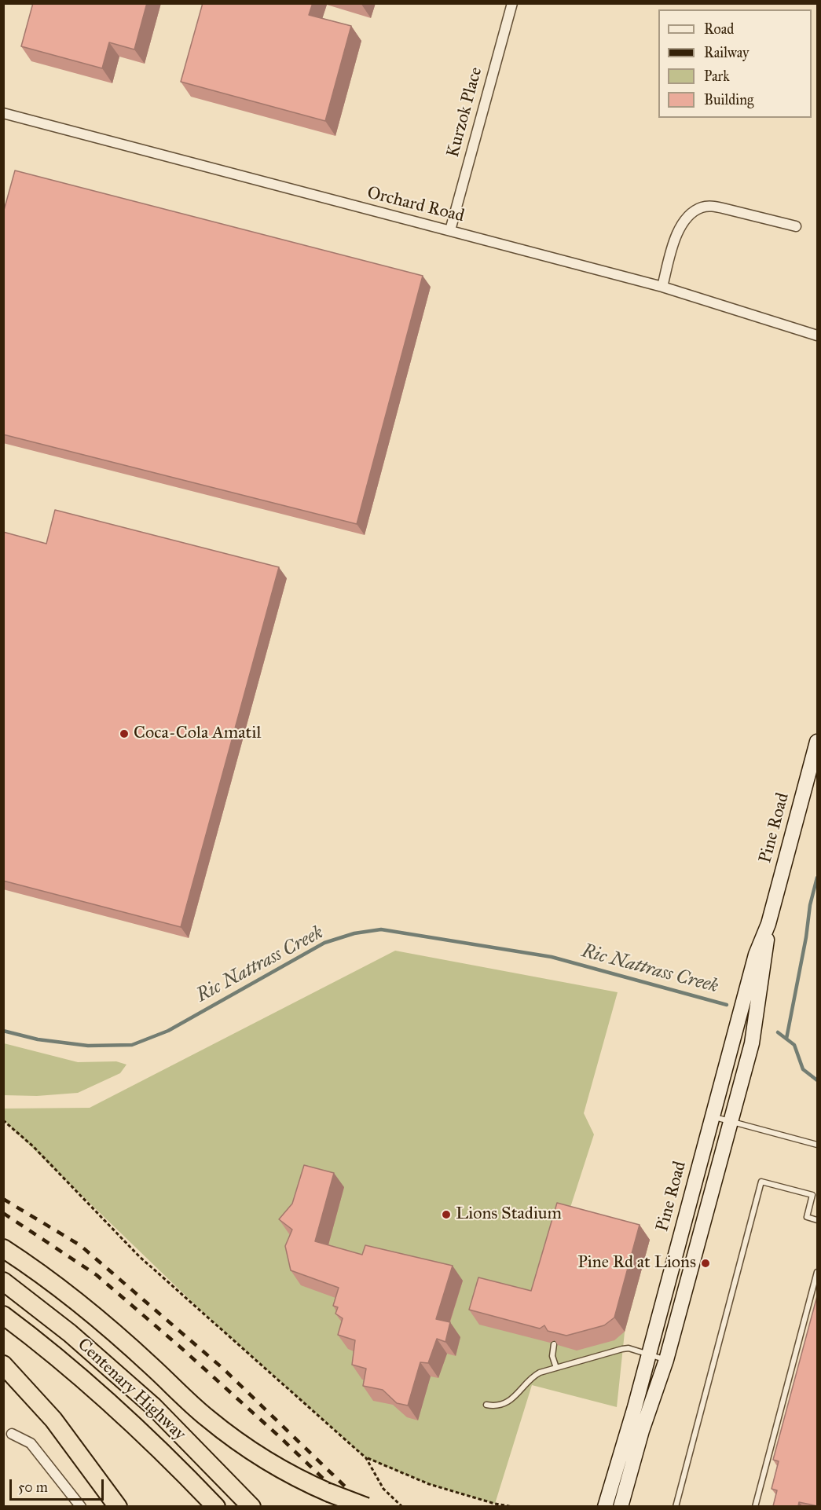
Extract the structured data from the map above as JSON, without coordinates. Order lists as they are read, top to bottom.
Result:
{
  "streets": {
    "highway": ["Centenary Highway"],
    "street": ["Kurzok Place", "Orchard Road", "Pine Road"]
  },
  "crossings": [
    ["Kurzok Place", "Orchard Road"]
  ],
  "water": ["Ric Nattrass Creek"],
  "places": ["Coca-Cola Amatil", "Lions Stadium", "Pine Rd at Lions"],
  "legend": [
    "Road",
    "Railway",
    "Park",
    "Building"
  ],
  "scale_bar": "50 m"
}
